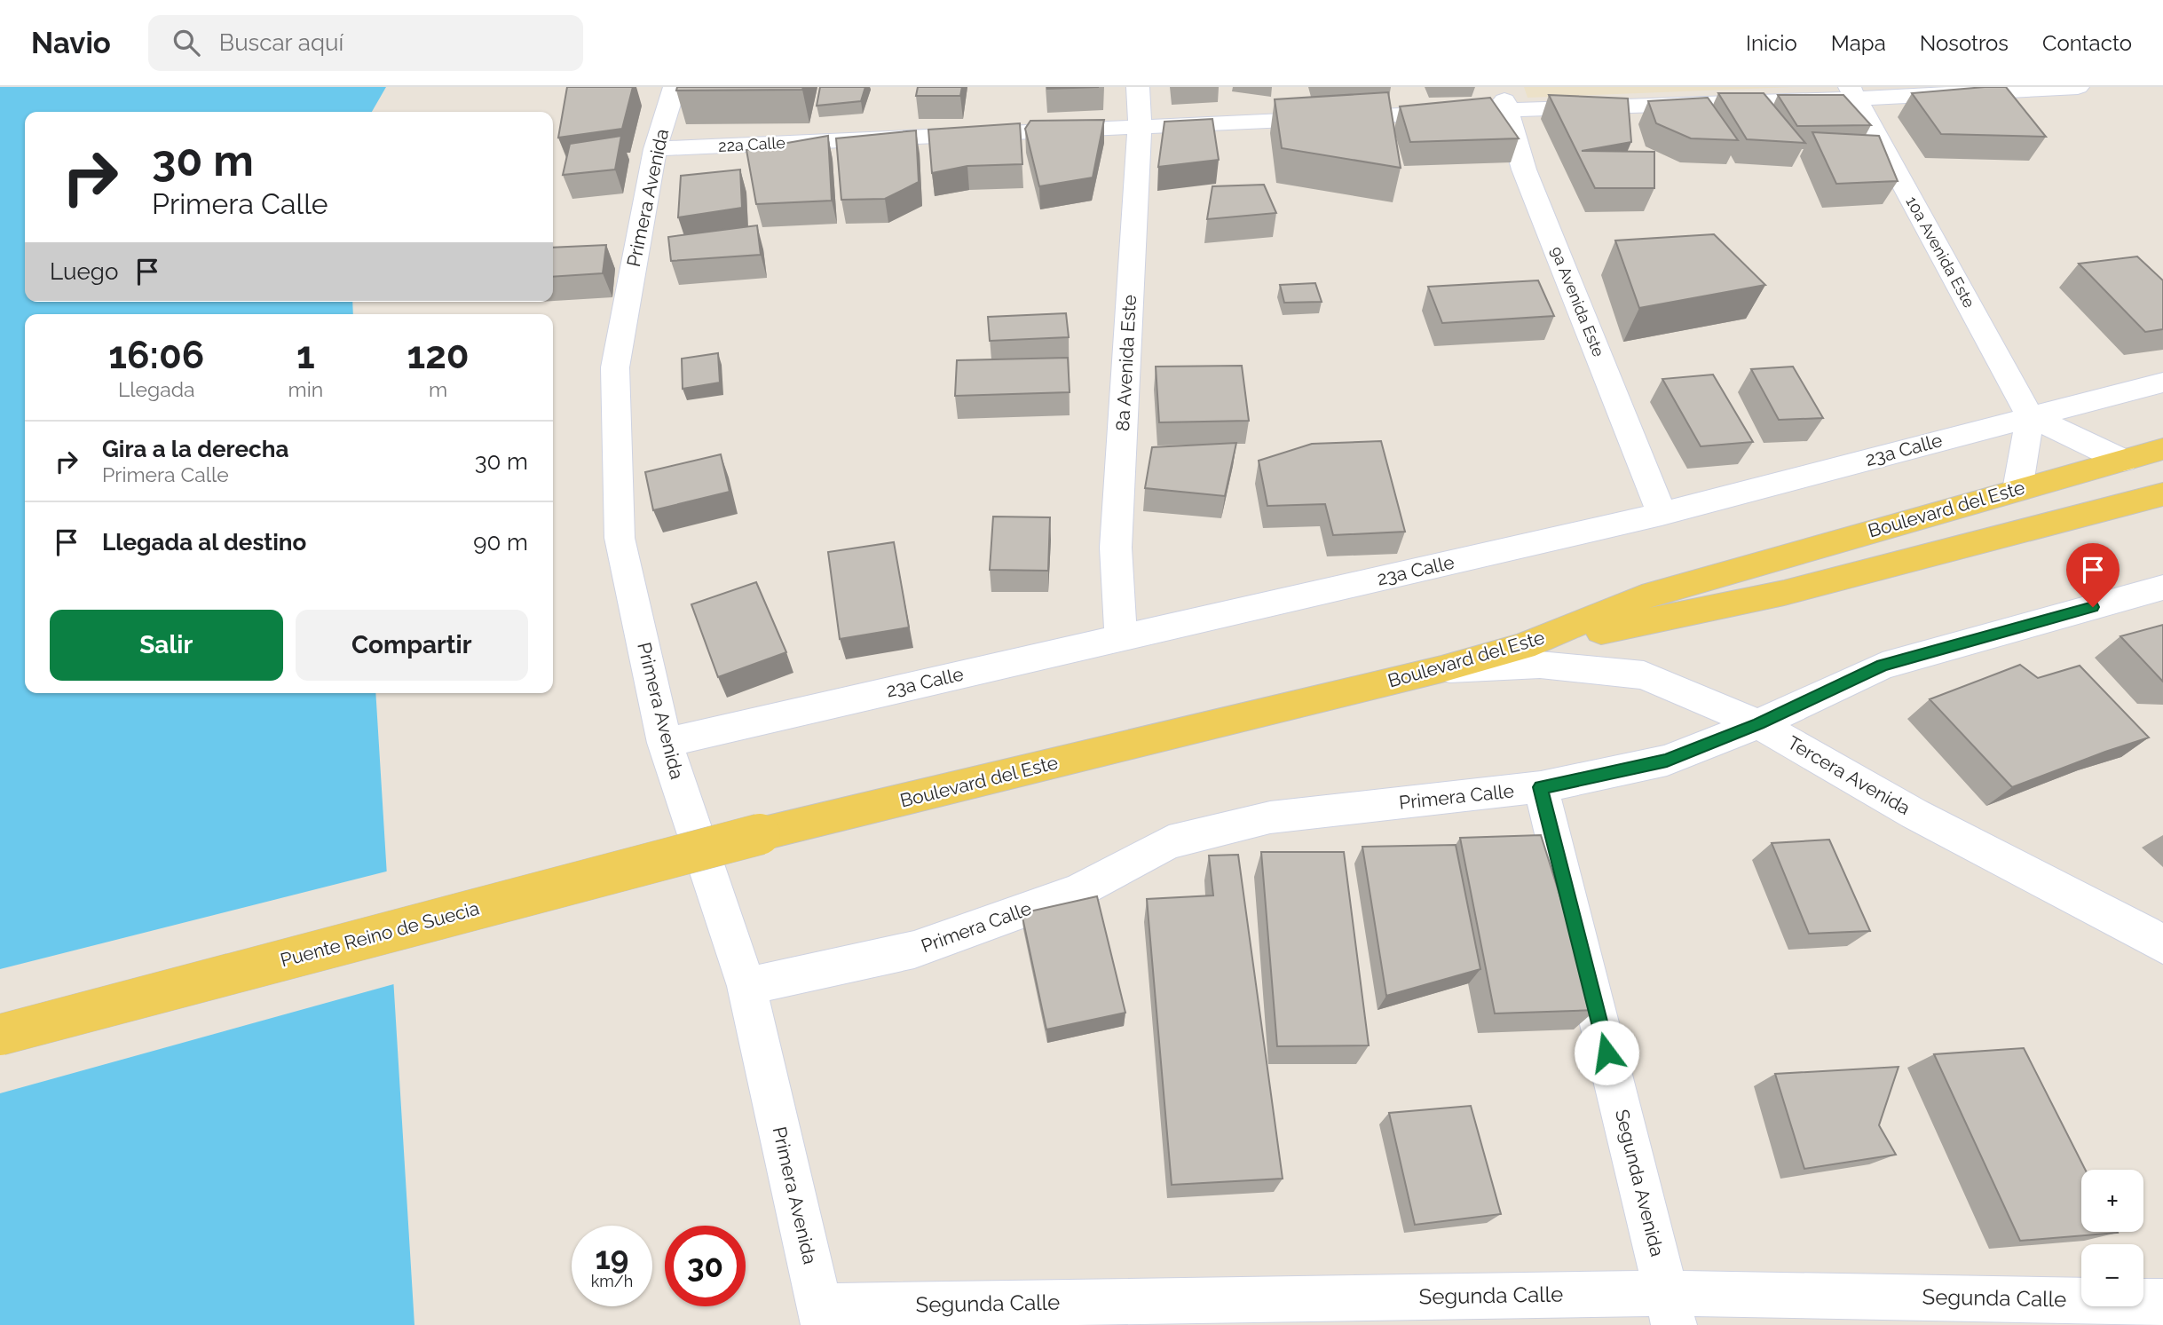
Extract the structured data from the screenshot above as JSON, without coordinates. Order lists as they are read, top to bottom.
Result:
{
  "streets": {
    "main road": ["Boulevard del Este", "Puente Reino de Suecia"],
    "street": [
      "22a Calle",
      "Primera Avenida",
      "10a Avenida Este",
      "9a Avenida Este",
      "8a Avenida Este",
      "23a Calle",
      "Tercera Avenida",
      "Primera Calle",
      "Segunda Avenida",
      "Segunda Calle"
    ]
  },
  "crossings": [
    ["22a Calle", "Primera Avenida"],
    ["22a Calle", "10a Avenida Este"],
    ["22a Calle", "9a Avenida Este"],
    ["22a Calle", "8a Avenida Este"],
    ["Primera Avenida", "23a Calle"],
    ["Primera Avenida", "Primera Calle"],
    ["Primera Avenida", "Segunda Calle"],
    ["10a Avenida Este", "23a Calle"],
    ["9a Avenida Este", "23a Calle"],
    ["8a Avenida Este", "23a Calle"],
    ["Boulevard del Este", "Tercera Avenida"],
    ["Boulevard del Este", "Puente Reino de Suecia"],
    ["Tercera Avenida", "Primera Calle"],
    ["Primera Calle", "Segunda Avenida"],
    ["Segunda Avenida", "Segunda Calle"]
  ],
  "page": {
    "header": "Navio",
    "search": "Buscar aquí",
    "nav": [
      "Inicio",
      "Mapa",
      "Nosotros",
      "Contacto"
    ],
    "turn": ["30 m", "Primera Calle"],
    "then": "Luego",
    "eta": [
      "16:06",
      "Llegada",
      "1",
      "min",
      "120",
      "m"
    ],
    "list": [
      {
        "name": "Gira a la derecha",
        "note": "Primera Calle",
        "value": "30 m"
      },
      {
        "name": "Llegada al destino",
        "value": "90 m"
      }
    ],
    "buttons": ["Salir", "Compartir"],
    "map_buttons": ["+", "−"],
    "speed": "19 km/h",
    "limit": "30"
  }
}
